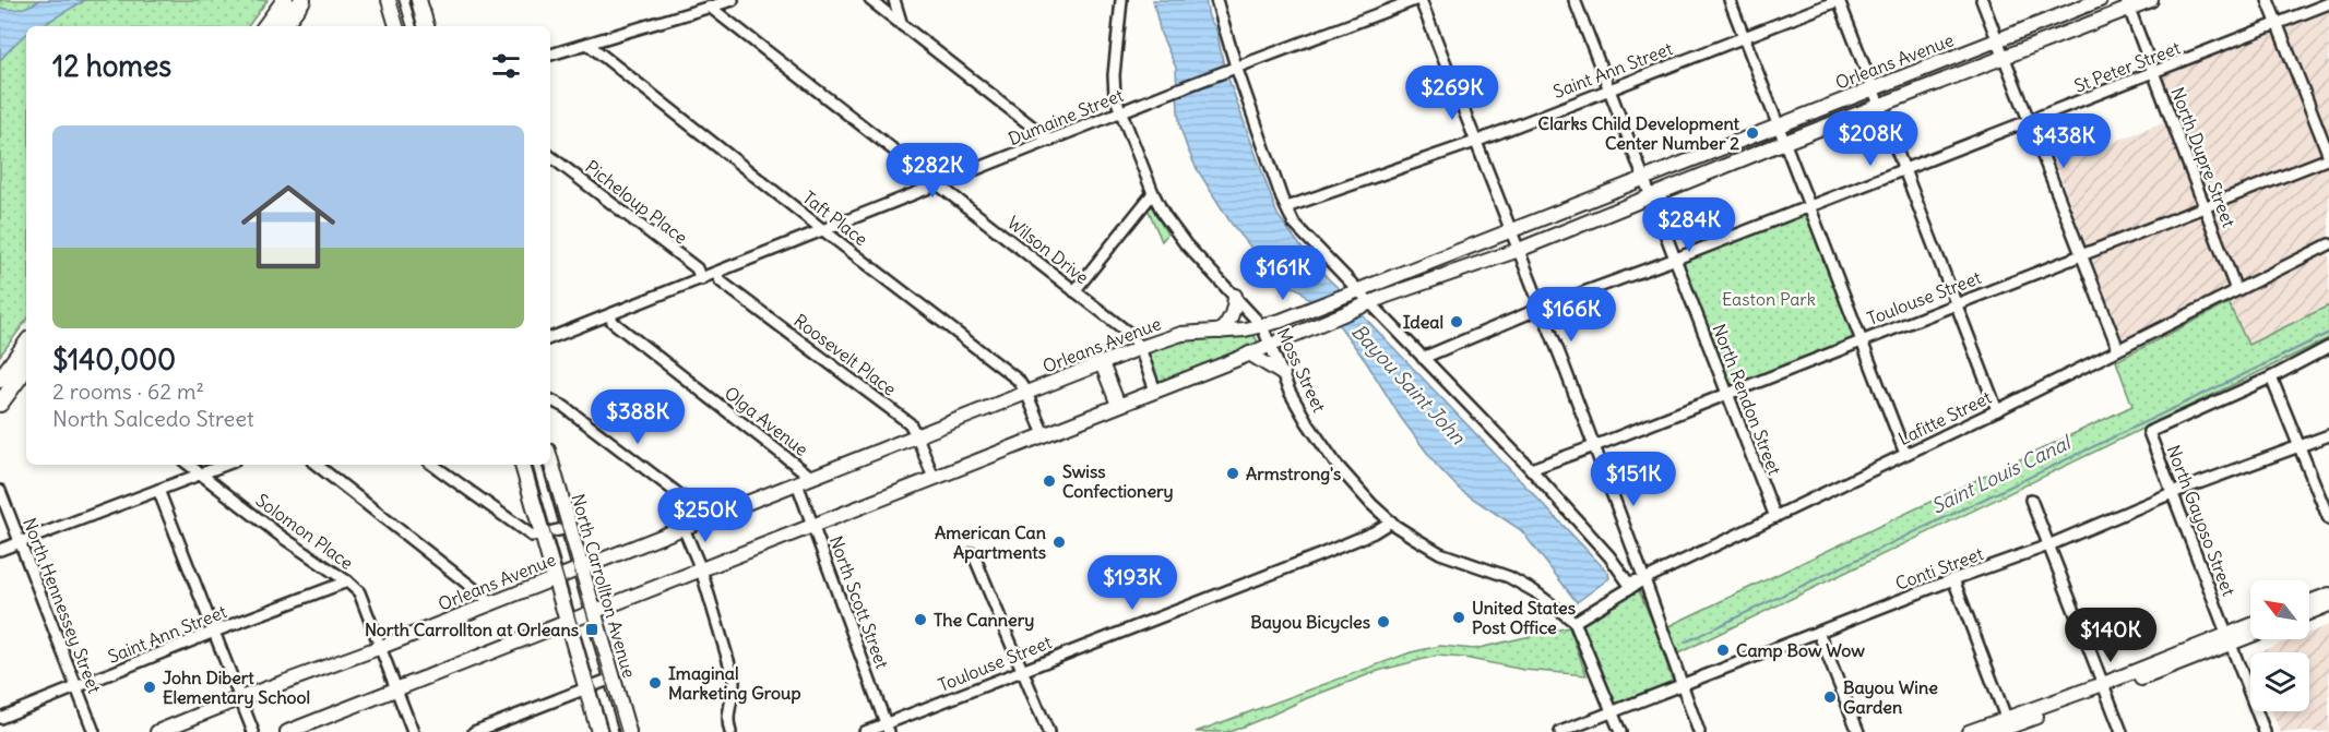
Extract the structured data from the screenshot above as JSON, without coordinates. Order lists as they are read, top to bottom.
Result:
{
  "streets": {
    "main road": ["North Carrollton Avenue"],
    "street": [
      "Orleans Avenue",
      "St Peter Street",
      "Saint Ann Street",
      "Dumaine Street",
      "North Dupre Street",
      "Picheloup Place",
      "Taft Place",
      "Wilson Drive",
      "Toulouse Street",
      "Roosevelt Place",
      "Moss Street",
      "North Rendon Street",
      "Lafitte Street",
      "Olga Avenue",
      "North Gayoso Street",
      "Solomon Place",
      "Conti Street",
      "North Scott Street",
      "North Hennessey Street"
    ]
  },
  "crossings": [
    ["Orleans Avenue", "North Dupre Street"],
    ["Orleans Avenue", "Taft Place"],
    ["Orleans Avenue", "Wilson Drive"],
    ["Orleans Avenue", "Roosevelt Place"],
    ["Orleans Avenue", "Moss Street"],
    ["Orleans Avenue", "North Rendon Street"],
    ["Orleans Avenue", "Olga Avenue"],
    ["Orleans Avenue", "Solomon Place"],
    ["Orleans Avenue", "North Carrollton Avenue"],
    ["Orleans Avenue", "North Scott Street"],
    ["St Peter Street", "North Dupre Street"],
    ["St Peter Street", "North Rendon Street"],
    ["Saint Ann Street", "North Rendon Street"],
    ["Saint Ann Street", "Solomon Place"],
    ["Saint Ann Street", "North Hennessey Street"],
    ["Dumaine Street", "Picheloup Place"],
    ["Dumaine Street", "Taft Place"],
    ["Dumaine Street", "Wilson Drive"],
    ["Dumaine Street", "Roosevelt Place"],
    ["Dumaine Street", "Moss Street"],
    ["Dumaine Street", "Olga Avenue"],
    ["North Dupre Street", "Toulouse Street"],
    ["North Dupre Street", "Lafitte Street"],
    ["Toulouse Street", "Moss Street"],
    ["Toulouse Street", "North Rendon Street"],
    ["Toulouse Street", "North Scott Street"],
    ["Moss Street", "Lafitte Street"],
    ["North Rendon Street", "Lafitte Street"],
    ["North Gayoso Street", "Conti Street"]
  ],
  "water": ["Bayou Saint John", "Saint Louis Canal"],
  "parks": ["Easton Park"],
  "places": {
    "other": [
      "Clarks Child Development Center Number 2",
      "Ideal",
      "Armstrong's",
      "Swiss Confectionery",
      "American Can Apartments",
      "United States Post Office",
      "The Cannery",
      "Bayou Bicycles",
      "Camp Bow Wow",
      "Imaginal Marketing Group",
      "John Dibert Elementary School",
      "Bayou Wine Garden"
    ],
    "transit": ["North Carrollton at Orleans"]
  },
  "north": "top left",
  "page": {
    "heading": "12 homes",
    "price": [
      "$269K",
      "$208K",
      "$438K",
      "$282K",
      "$284K",
      "$161K",
      "$166K",
      "$388K",
      "$151K",
      "$250K",
      "$193K",
      "$140K"
    ],
    "list": [
      {
        "name": "$140,000",
        "note": "2 rooms · 62 m² · North Salcedo Street"
      }
    ]
  }
}
